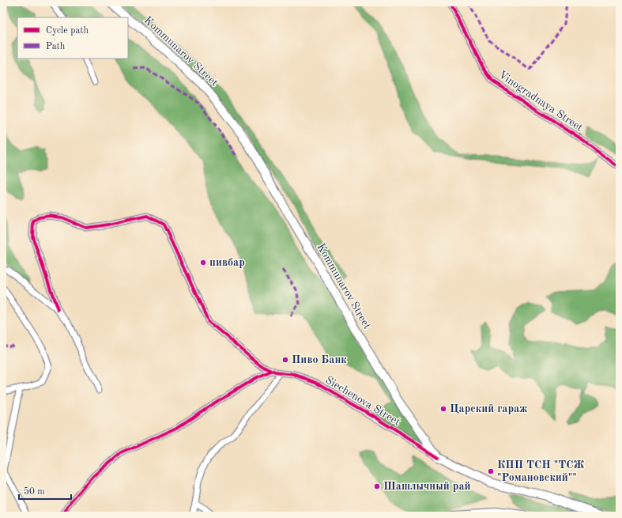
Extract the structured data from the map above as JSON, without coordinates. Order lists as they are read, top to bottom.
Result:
{
  "streets": {
    "main road": ["Kommunarov Street"],
    "street": ["Vinogradnaya Street", "Siechenova Street"]
  },
  "crossings": [
    ["Kommunarov Street", "Siechenova Street"]
  ],
  "places": [
    "пивбар",
    "Пиво Банк",
    "Царский гараж",
    "КПП ТСН \"ТСЖ \"Романовский\"\"",
    "Шашлычный рай"
  ],
  "legend": ["Cycle path", "Path"],
  "scale_bar": "50 m"
}
